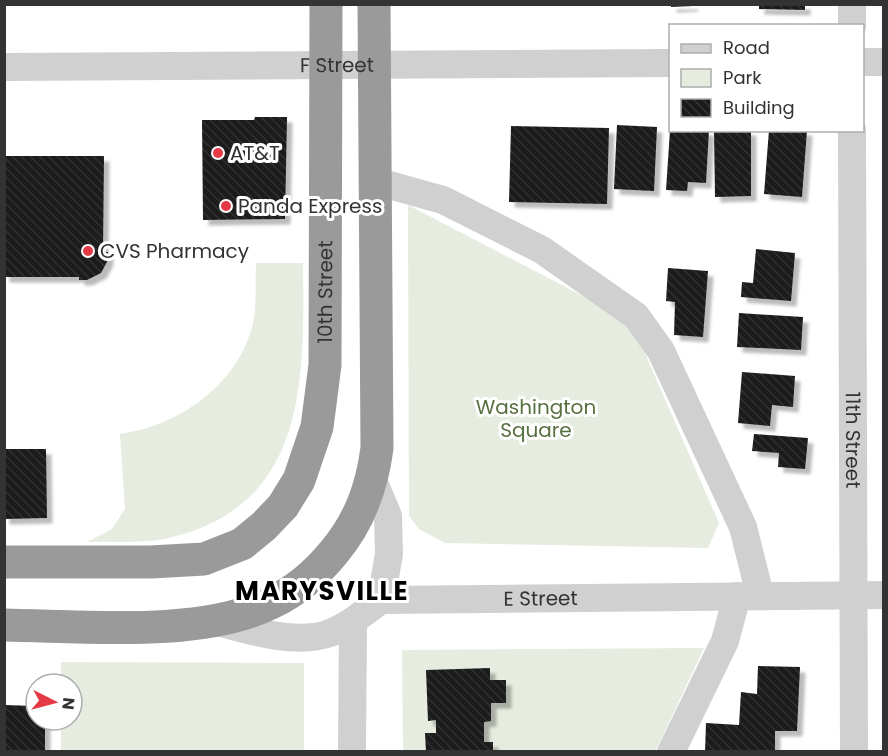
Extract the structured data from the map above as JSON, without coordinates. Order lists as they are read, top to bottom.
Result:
{
  "streets": {
    "highway": ["10th Street"],
    "street": ["F Street", "11th Street", "E Street"]
  },
  "crossings": [
    ["F Street", "10th Street"],
    ["11th Street", "E Street"]
  ],
  "districts": ["MARYSVILLE"],
  "parks": ["Washington Square"],
  "places": ["AT&T", "Panda Express", "CVS Pharmacy"],
  "legend": ["Road", "Park", "Building"],
  "north": "right"
}
